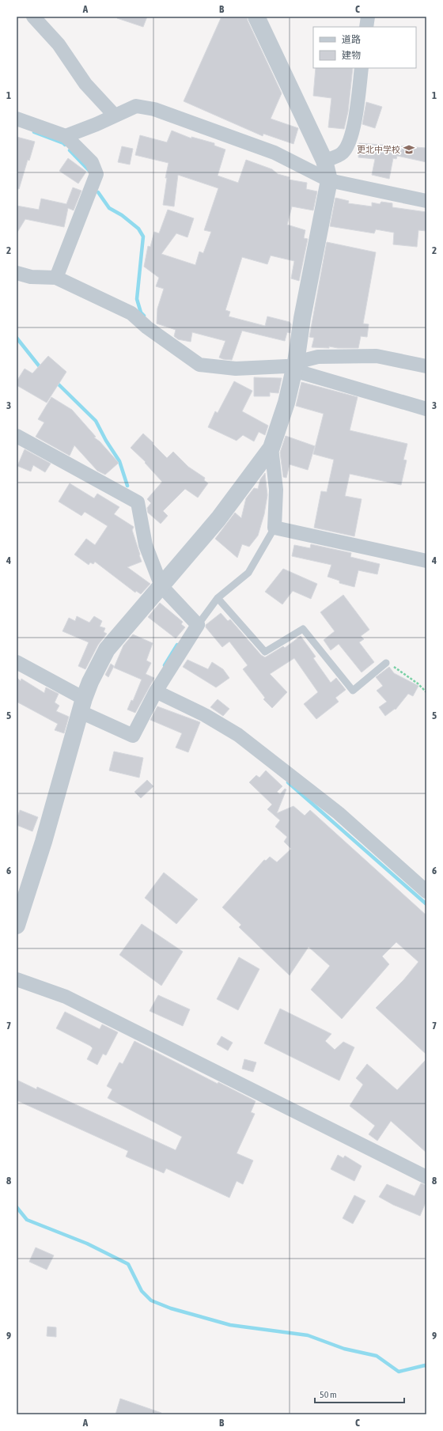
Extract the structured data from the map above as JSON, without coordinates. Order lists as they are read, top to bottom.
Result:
{
  "places": {
    "school or university": ["更北中学校"]
  },
  "legend": ["道路", "建物"],
  "scale_bar": "50 m",
  "grid": {
    "columns": ["A", "B", "C"],
    "rows": [
      "1",
      "2",
      "3",
      "4",
      "5",
      "6",
      "7",
      "8",
      "9"
    ]
  }
}
